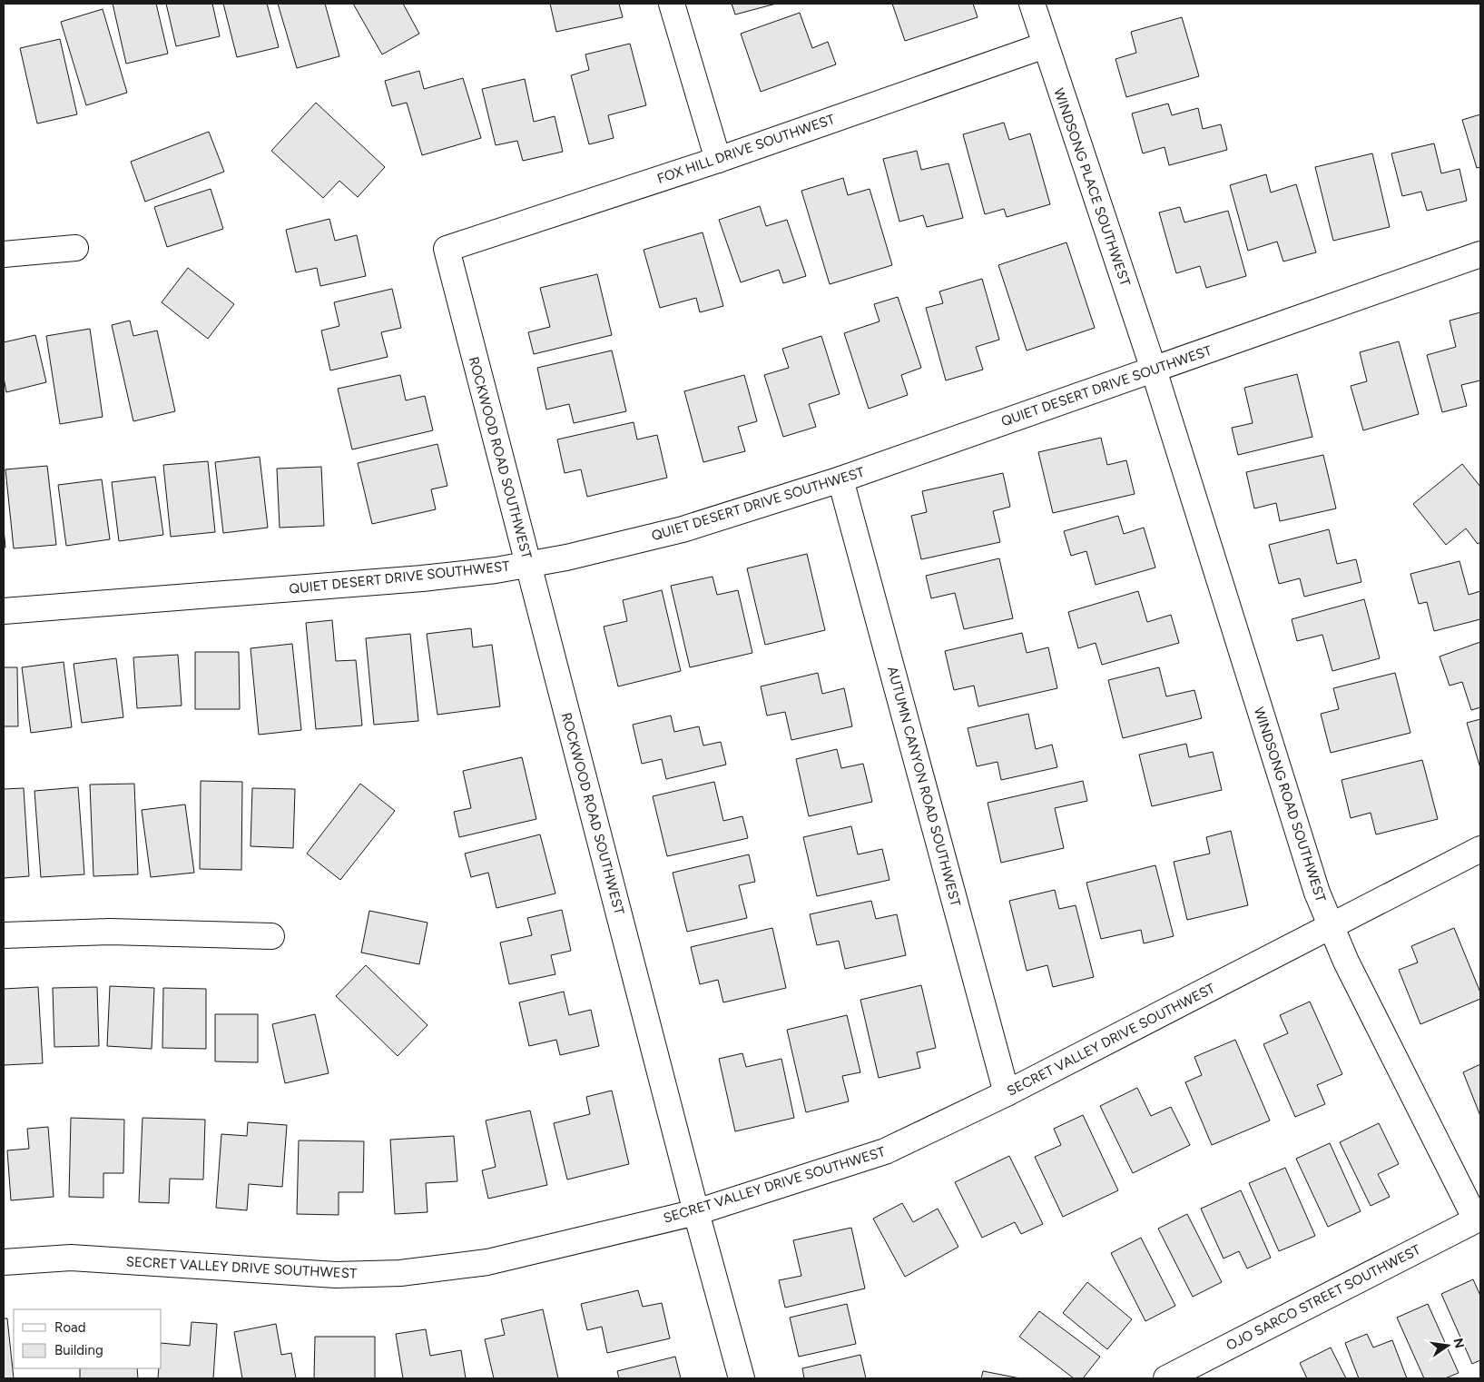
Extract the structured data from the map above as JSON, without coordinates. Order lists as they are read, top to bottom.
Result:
{
  "streets": {
    "street": [
      "FOX HILL DRIVE SOUTHWEST",
      "WINDSONG PLACE SOUTHWEST",
      "QUIET DESERT DRIVE SOUTHWEST",
      "ROCKWOOD ROAD SOUTHWEST",
      "AUTUMN CANYON ROAD SOUTHWEST",
      "WINDSONG ROAD SOUTHWEST",
      "SECRET VALLEY DRIVE SOUTHWEST",
      "OJO SARCO STREET SOUTHWEST"
    ]
  },
  "crossings": [
    ["FOX HILL DRIVE SOUTHWEST", "WINDSONG PLACE SOUTHWEST"],
    ["FOX HILL DRIVE SOUTHWEST", "ROCKWOOD ROAD SOUTHWEST"],
    ["WINDSONG PLACE SOUTHWEST", "QUIET DESERT DRIVE SOUTHWEST"],
    ["WINDSONG PLACE SOUTHWEST", "WINDSONG ROAD SOUTHWEST"],
    ["QUIET DESERT DRIVE SOUTHWEST", "ROCKWOOD ROAD SOUTHWEST"],
    ["QUIET DESERT DRIVE SOUTHWEST", "AUTUMN CANYON ROAD SOUTHWEST"],
    ["QUIET DESERT DRIVE SOUTHWEST", "WINDSONG ROAD SOUTHWEST"],
    ["ROCKWOOD ROAD SOUTHWEST", "SECRET VALLEY DRIVE SOUTHWEST"],
    ["AUTUMN CANYON ROAD SOUTHWEST", "SECRET VALLEY DRIVE SOUTHWEST"],
    ["WINDSONG ROAD SOUTHWEST", "SECRET VALLEY DRIVE SOUTHWEST"],
    ["WINDSONG ROAD SOUTHWEST", "OJO SARCO STREET SOUTHWEST"]
  ],
  "legend": ["Road", "Building"],
  "north": "right"
}
